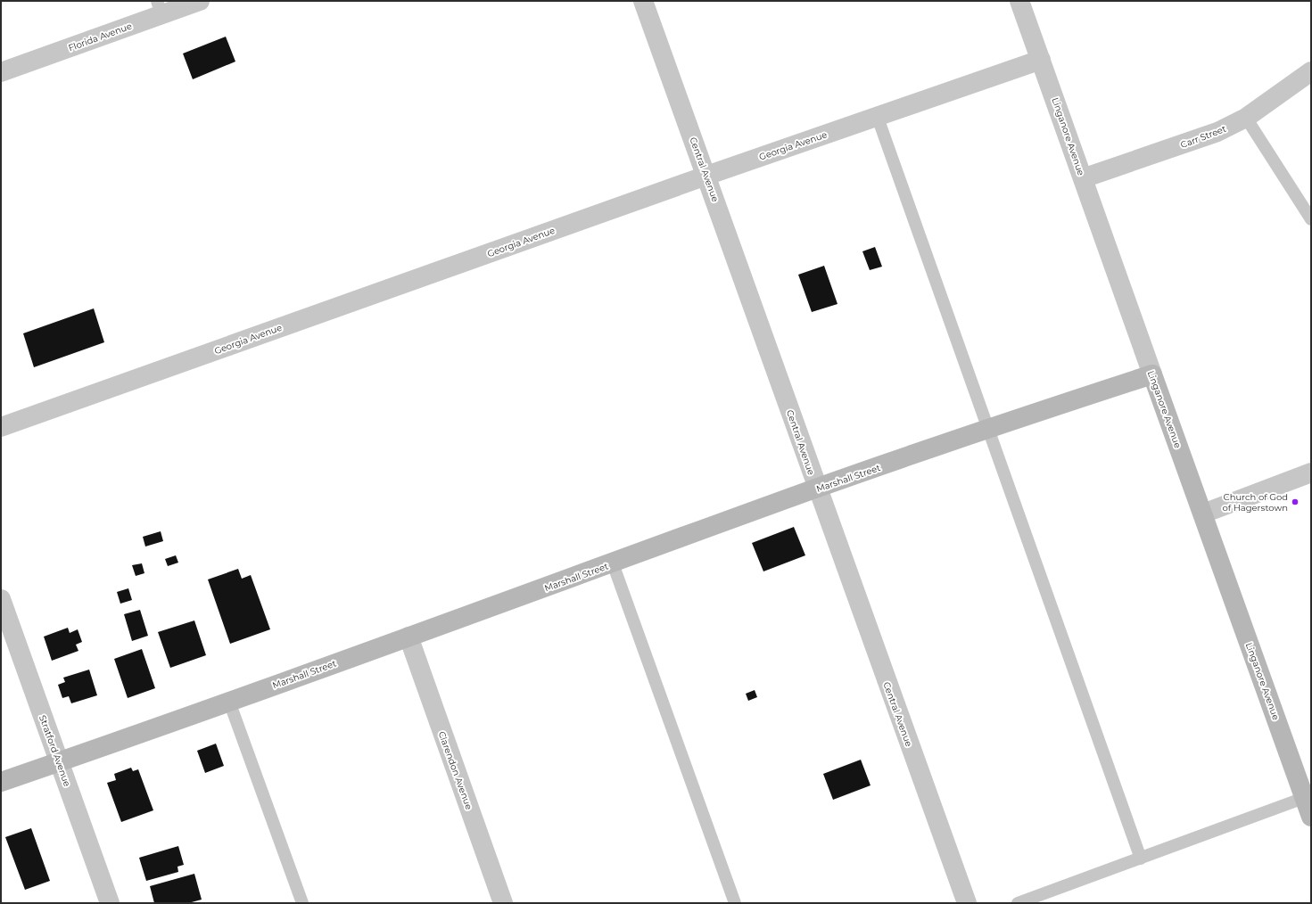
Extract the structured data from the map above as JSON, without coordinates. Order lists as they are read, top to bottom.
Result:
{
  "streets": {
    "street": [
      "Florida Avenue",
      "Linganore Avenue",
      "Carr Street",
      "Georgia Avenue",
      "Central Avenue",
      "Marshall Street",
      "Stratford Avenue",
      "Clarendon Avenue"
    ]
  },
  "crossings": [
    ["Linganore Avenue", "Carr Street"],
    ["Linganore Avenue", "Georgia Avenue"],
    ["Linganore Avenue", "Marshall Street"],
    ["Georgia Avenue", "Central Avenue"],
    ["Central Avenue", "Marshall Street"],
    ["Marshall Street", "Stratford Avenue"],
    ["Marshall Street", "Clarendon Avenue"]
  ],
  "places": ["Church of God of Hagerstown"]
}
